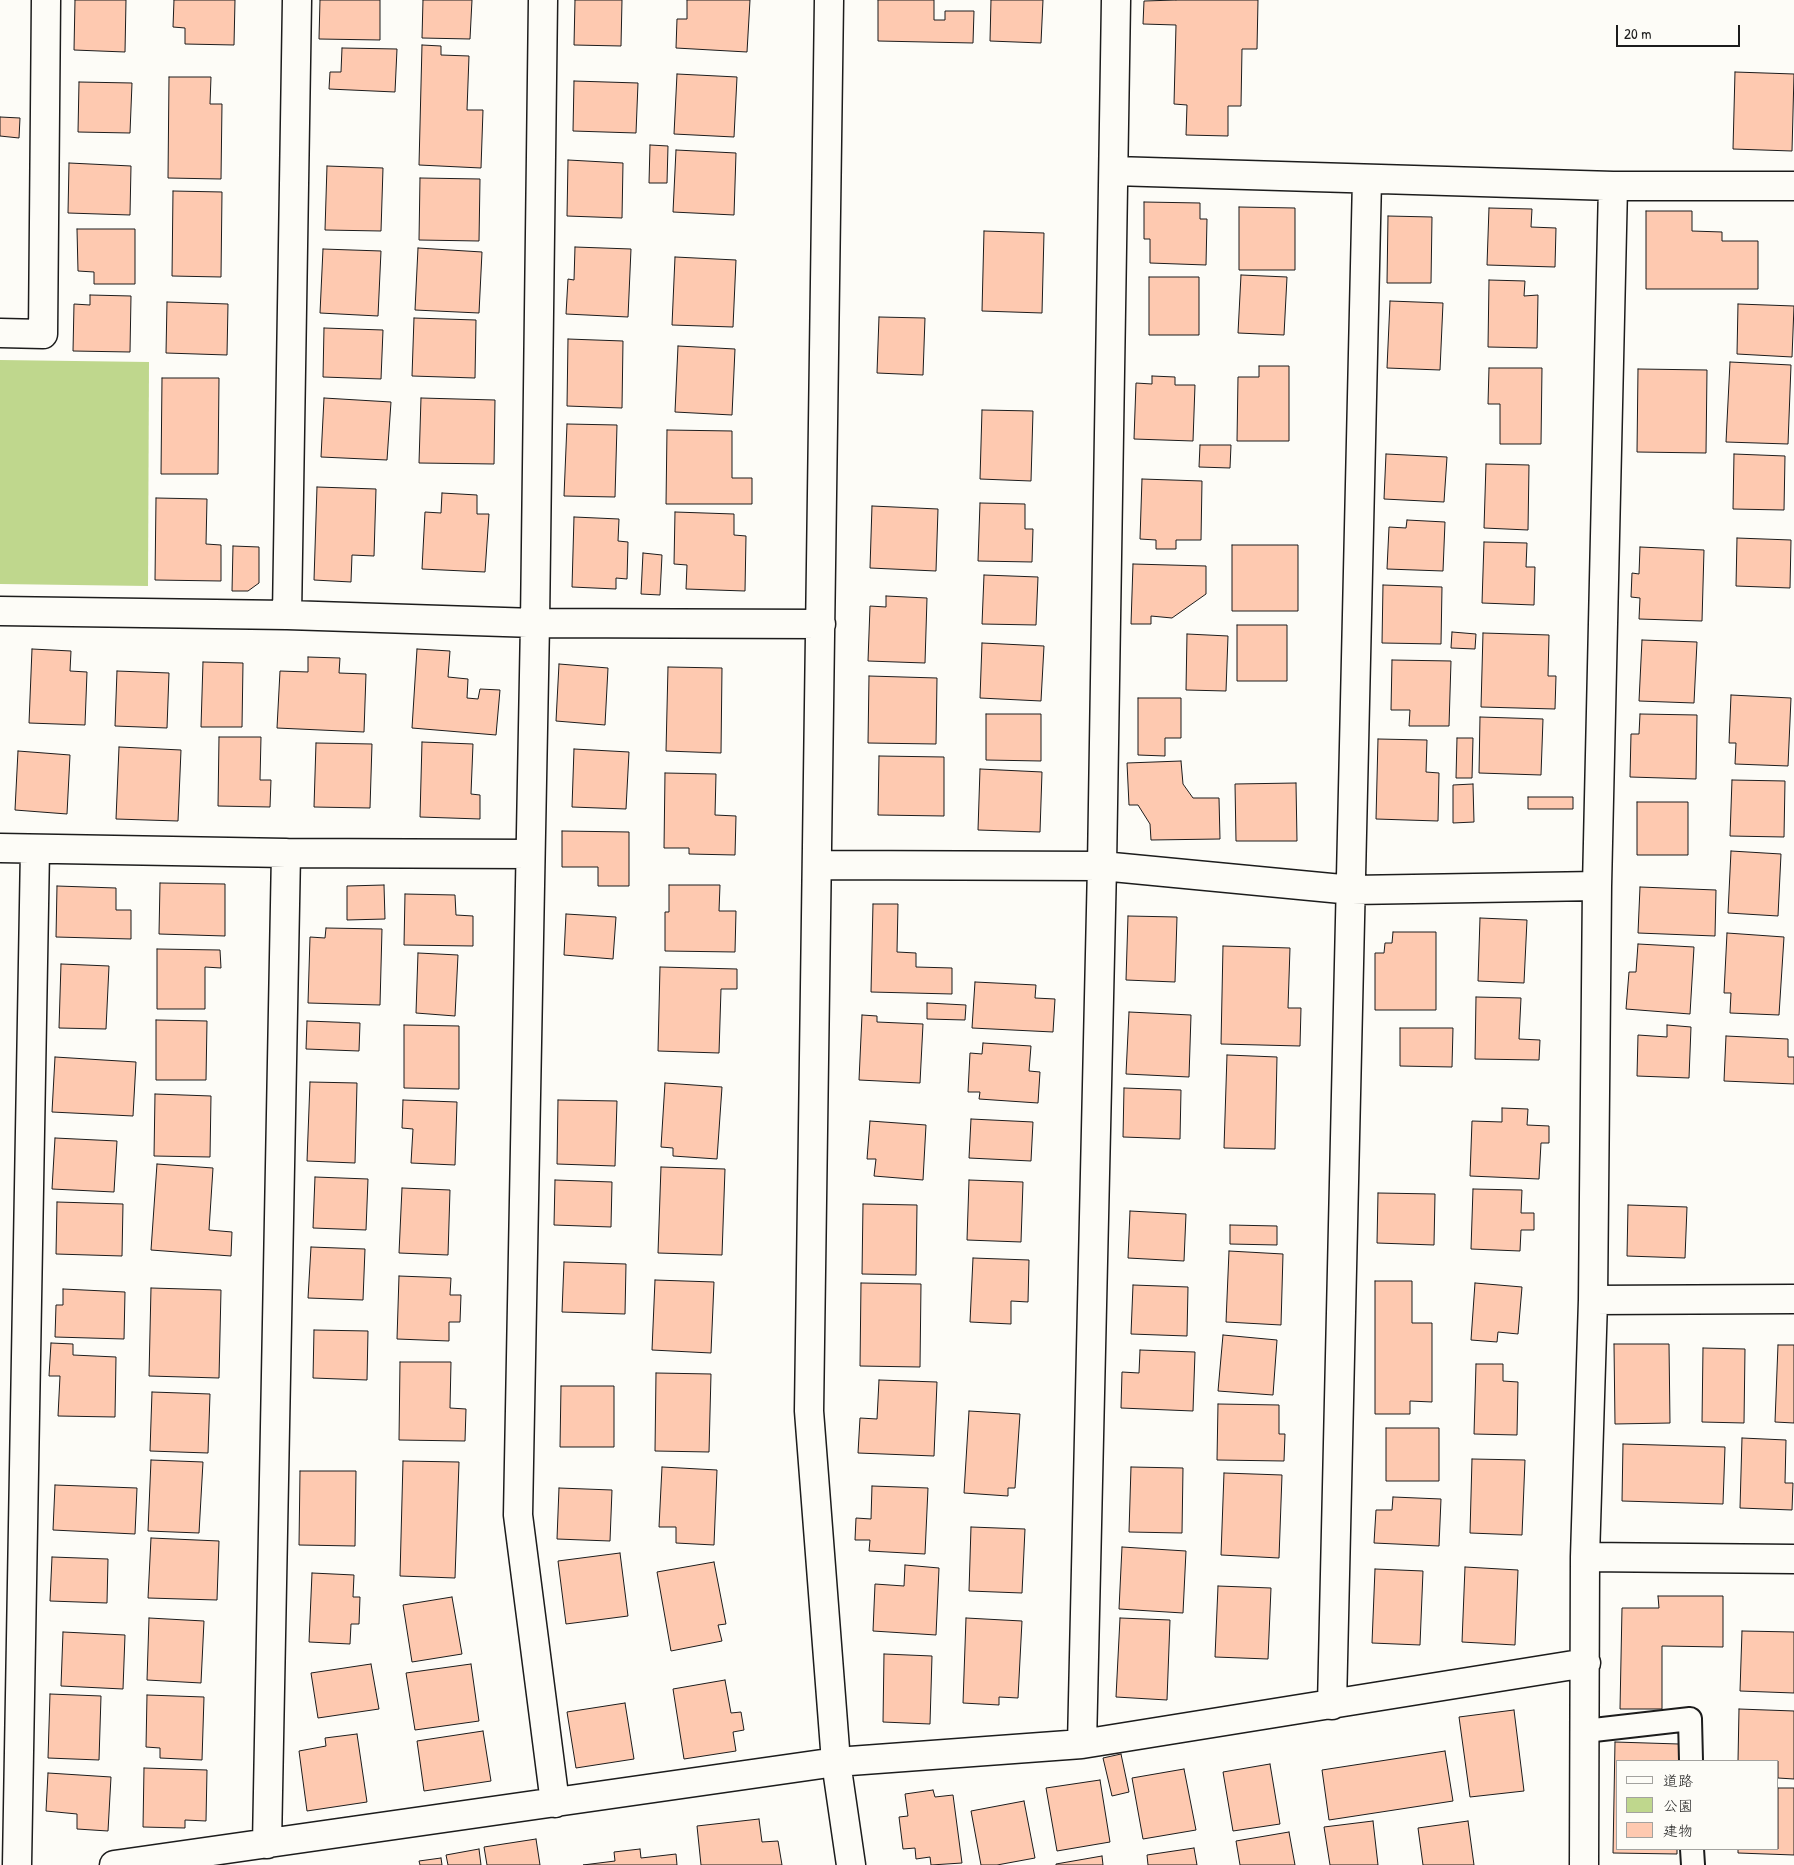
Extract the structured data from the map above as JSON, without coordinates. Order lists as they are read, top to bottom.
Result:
{
  "legend": ["道路", "公園", "建物"],
  "scale_bar": "20 m"
}
